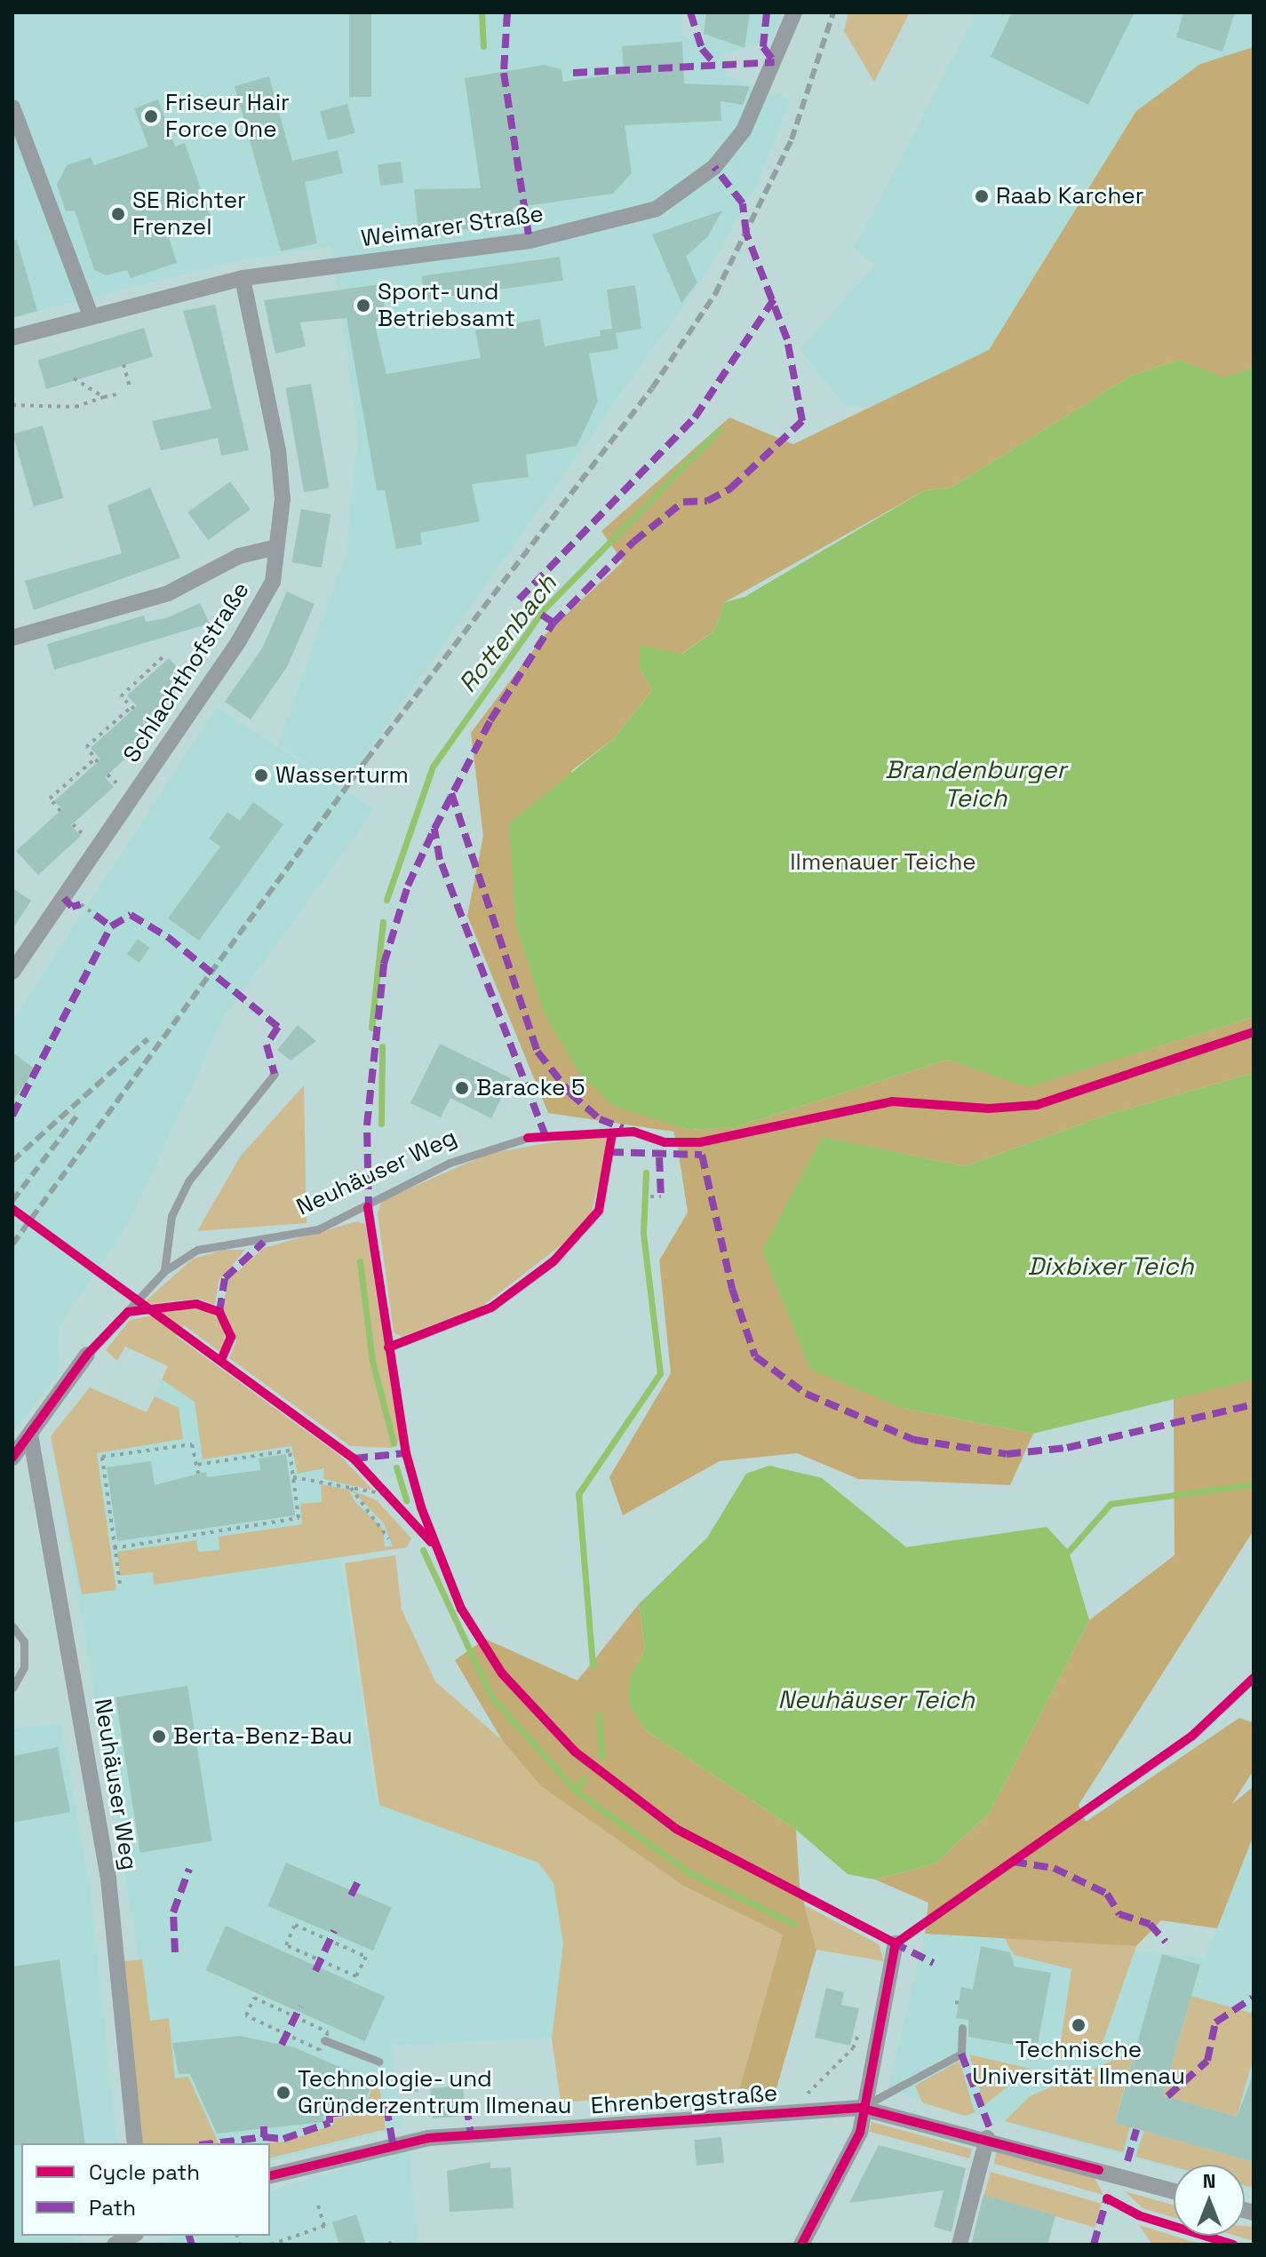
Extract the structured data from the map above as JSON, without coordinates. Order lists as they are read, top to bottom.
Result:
{
  "streets": {
    "street": [
      "Weimarer Straße",
      "Schlachthofstraße",
      "Neuhäuser Weg",
      "Ehrenbergstraße"
    ]
  },
  "crossings": [
    ["Weimarer Straße", "Schlachthofstraße"]
  ],
  "water": [
    "Rottenbach",
    "Brandenburger Teich",
    "Dixbixer Teich",
    "Neuhäuser Teich"
  ],
  "parks": ["Ilmenauer Teiche"],
  "places": [
    "Friseur Hair Force One",
    "Raab Karcher",
    "SE Richter Frenzel",
    "Sport- und Betriebsamt",
    "Wasserturm",
    "Baracke 5",
    "Berta-Benz-Bau",
    "Technische Universität Ilmenau",
    "Technologie- und Gründerzentrum Ilmenau"
  ],
  "legend": ["Cycle path", "Path"],
  "north": "top"
}
